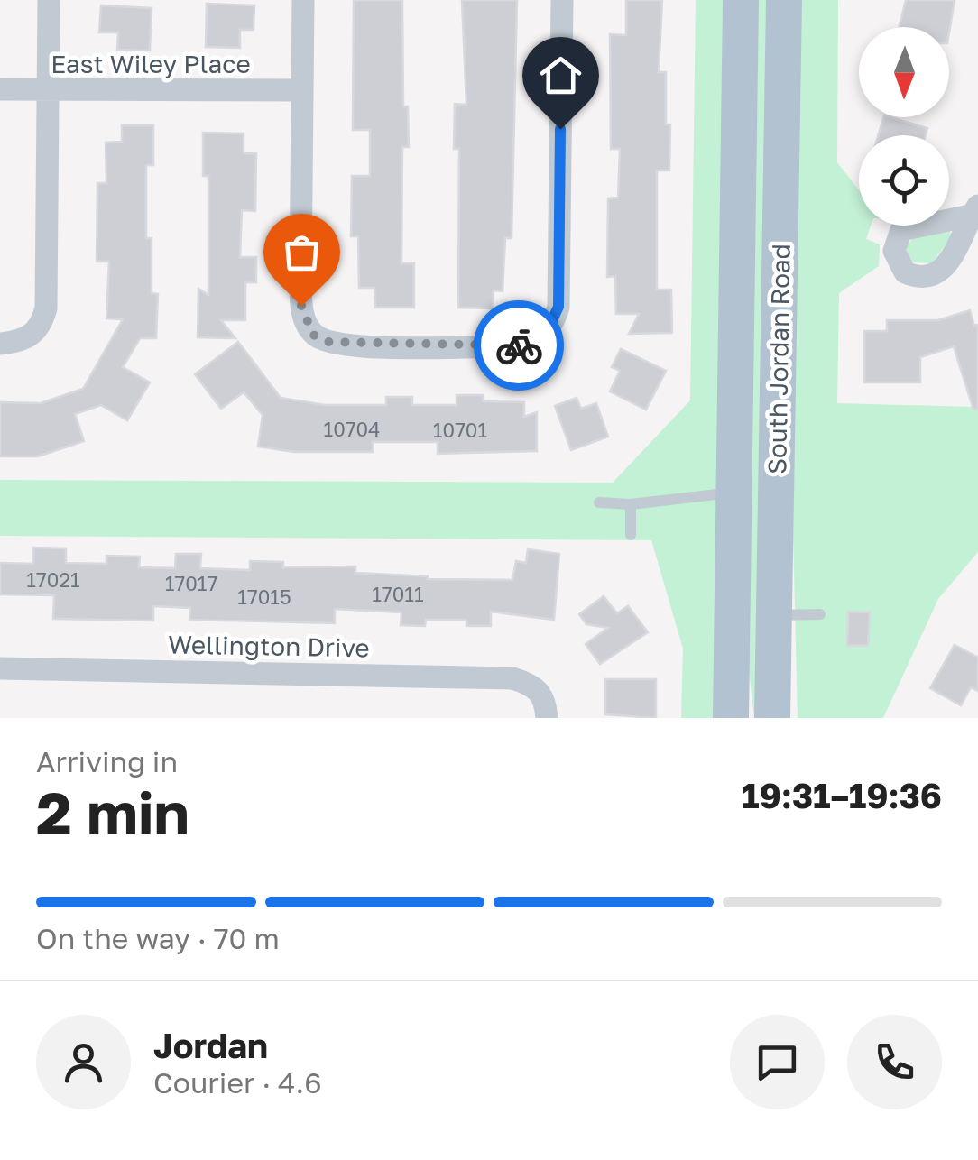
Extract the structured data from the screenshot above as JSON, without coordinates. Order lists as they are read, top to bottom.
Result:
{
  "streets": {
    "main road": ["South Jordan Road"],
    "street": ["East Wiley Place", "Wellington Drive"]
  },
  "house_numbers": [
    "10704",
    "10701",
    "17021",
    "17017",
    "17011",
    "17015"
  ],
  "north": "bottom",
  "page": {
    "heading": ["2 min", "Arriving in", "19:31–19:36"],
    "panel": ["Jordan", "Courier · 4.6"],
    "bar": "On the way · 70 m"
  }
}
